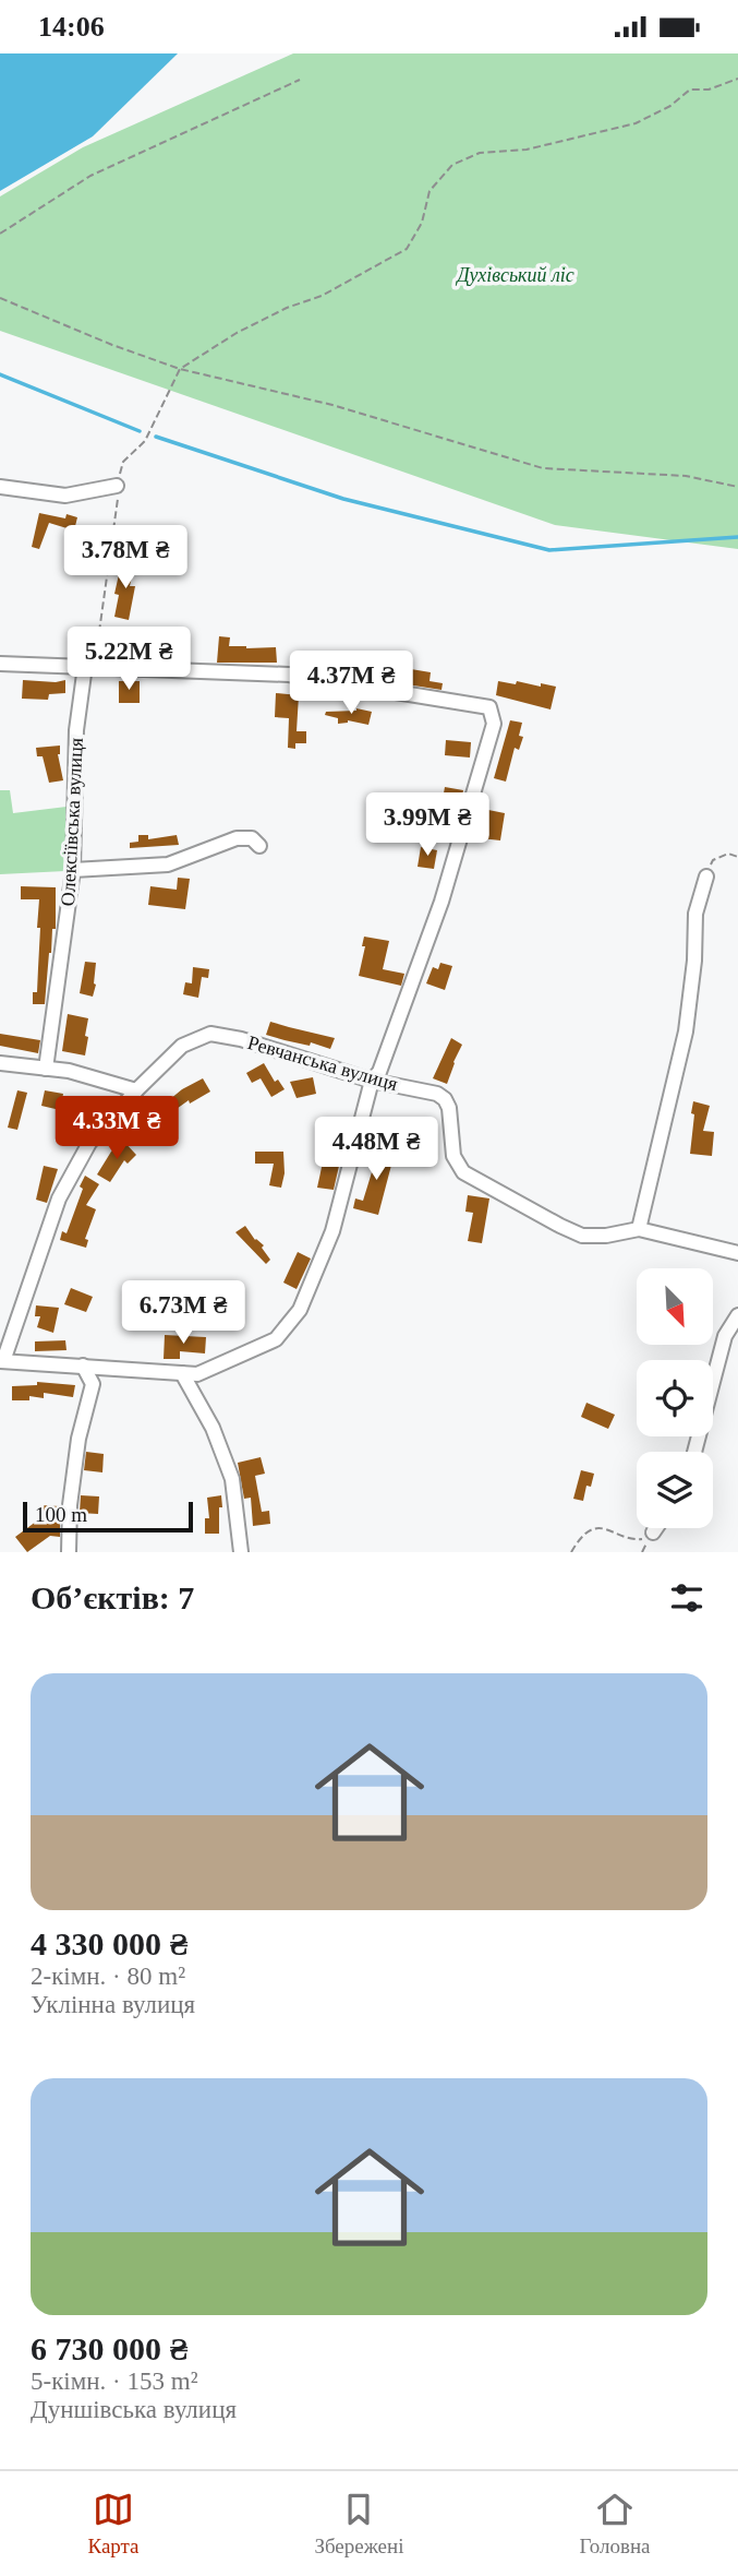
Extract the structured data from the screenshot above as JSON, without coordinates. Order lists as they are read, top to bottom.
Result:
{
  "streets": {
    "street": ["Олексіївська вулиця", "Ревчанська вулиця"]
  },
  "parks": ["Духівський ліс"],
  "scale_bar": "100 m",
  "north": "bottom right",
  "page": {
    "status": "14:06",
    "price": [
      "3.78M ₴",
      "5.22M ₴",
      "4.37M ₴",
      "3.99M ₴",
      "4.33M ₴",
      "4.48M ₴",
      "6.73M ₴"
    ],
    "scale": "100 m",
    "heading": "Об’єктів: 7",
    "list": [
      {
        "name": "4 330 000 ₴",
        "note": "2-кімн. · 80 m² · Уклінна вулиця"
      },
      {
        "name": "6 730 000 ₴",
        "note": "5-кімн. · 153 m² · Дуншівська вулиця"
      }
    ],
    "tabs": ["Карта", "Збережені", "Головна"]
  }
}
